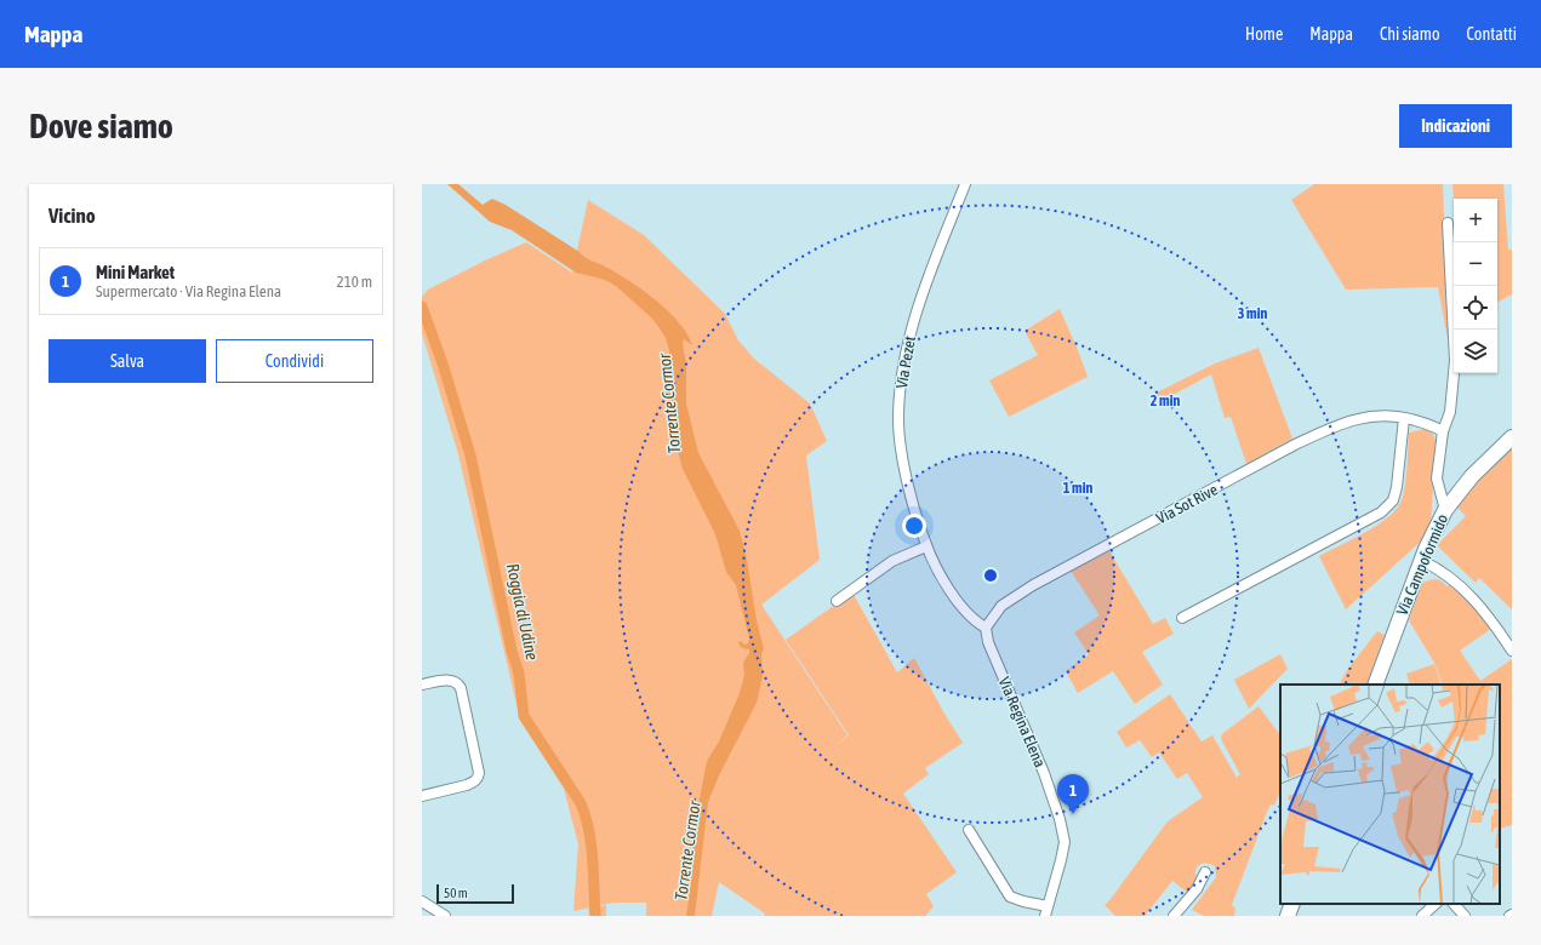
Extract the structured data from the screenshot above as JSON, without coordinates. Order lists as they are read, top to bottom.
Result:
{
  "streets": {
    "main road": ["Via Campoformido"],
    "street": ["Via Pezet", "Via Sot Rive", "Via Regina Elena"]
  },
  "crossings": [
    ["Via Sot Rive", "Via Regina Elena"]
  ],
  "water": ["Torrente Cormor", "Roggia di Udine"],
  "scale_bar": "50 m",
  "page": {
    "header": "Mappa",
    "nav": [
      "Home",
      "Mappa",
      "Chi siamo",
      "Contatti"
    ],
    "buttons": [
      "Indicazioni",
      ["Salva", "Condividi"]
    ],
    "title": "Dove siamo",
    "heading": "Vicino",
    "map_buttons": ["+", "−"],
    "list": [
      {
        "mark": "1",
        "name": "Mini Market",
        "note": "Supermercato · Via Regina Elena",
        "value": "210 m"
      }
    ],
    "pins": "1",
    "scale": "50 m"
  },
  "rings": ["3 min", "2 min", "1 min"]
}
